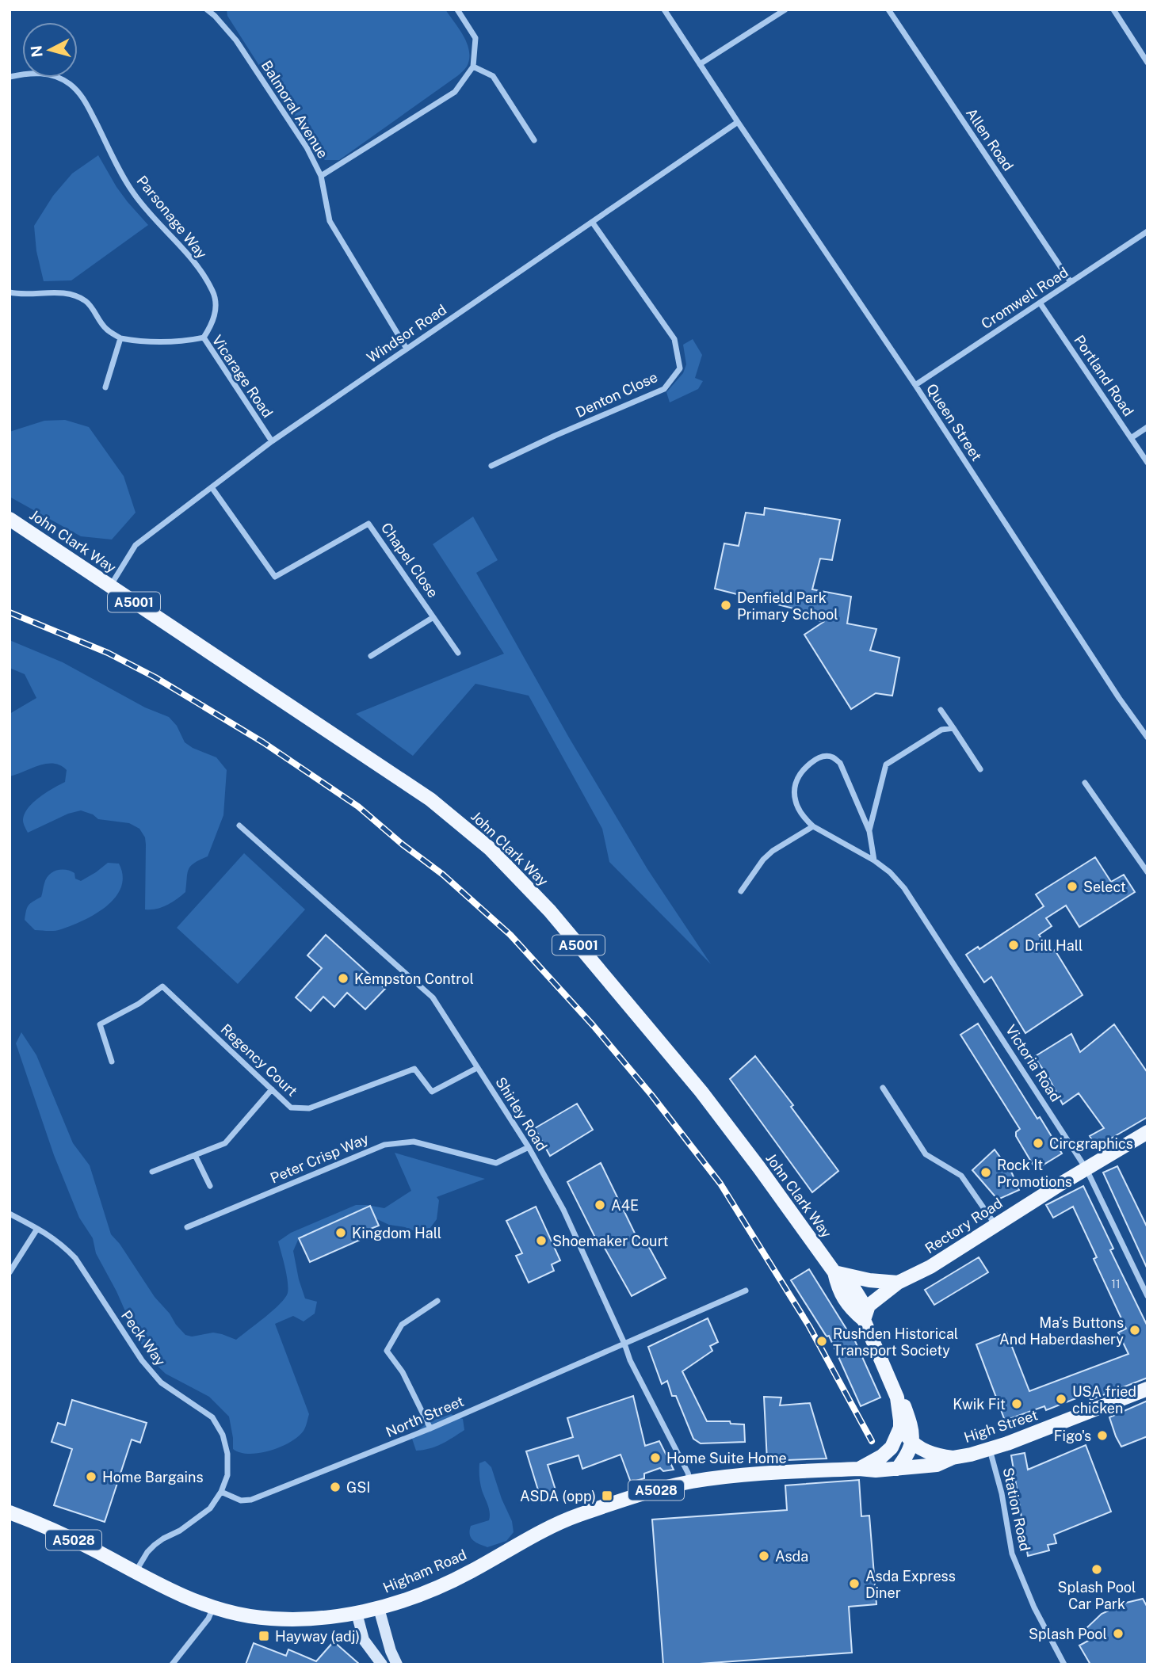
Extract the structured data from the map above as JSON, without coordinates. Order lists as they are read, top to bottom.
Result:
{
  "streets": {
    "main road": [
      "John Clark Way",
      "A5001",
      "Rectory Road",
      "High Street",
      "A5028",
      "Higham Road"
    ],
    "street": [
      "Balmoral Avenue",
      "Allen Road",
      "Parsonage Way",
      "Cromwell Road",
      "Windsor Road",
      "Portland Road",
      "Vicarage Road",
      "Denton Close",
      "Queen Street",
      "Chapel Close",
      "Regency Court",
      "Victoria Road",
      "Shirley Road",
      "Peter Crisp Way",
      "Peck Way",
      "North Street",
      "Station Road"
    ]
  },
  "crossings": [
    ["Balmoral Avenue", "Windsor Road"],
    ["Allen Road", "Cromwell Road"],
    ["Parsonage Way", "Vicarage Road"],
    ["Cromwell Road", "Portland Road"],
    ["Cromwell Road", "Queen Street"],
    ["Windsor Road", "Vicarage Road"],
    ["Windsor Road", "Denton Close"],
    ["Windsor Road", "Queen Street"],
    ["Windsor Road", "John Clark Way"],
    ["Windsor Road", "Chapel Close"],
    ["John Clark Way", "A5001"],
    ["A5001", "Rectory Road"],
    ["Regency Court", "Shirley Road"],
    ["Victoria Road", "Rectory Road"],
    ["Shirley Road", "Peter Crisp Way"],
    ["Shirley Road", "North Street"],
    ["Shirley Road", "Higham Road"],
    ["Peck Way", "North Street"],
    ["High Street", "A5028"],
    ["High Street", "Station Road"],
    ["High Street", "Higham Road"],
    ["A5028", "Higham Road"]
  ],
  "places": {
    "other": [
      "Denfield Park Primary School",
      "Select",
      "Drill Hall",
      "Kempston Control",
      "Circgraphics",
      "Rock It Promotions",
      "A4E",
      "Kingdom Hall",
      "Shoemaker Court",
      "Ma’s Buttons And Haberdashery",
      "Rushden Historical Transport Society",
      "USA fried chicken",
      "Kwik Fit",
      "Figo's",
      "Home Suite Home",
      "Home Bargains",
      "GSI",
      "Asda",
      "Splash Pool Car Park",
      "Asda Express Diner",
      "Splash Pool"
    ],
    "transit": ["ASDA (opp)", "Hayway (adj)"]
  },
  "house_numbers": ["11"],
  "north": "left"
}
